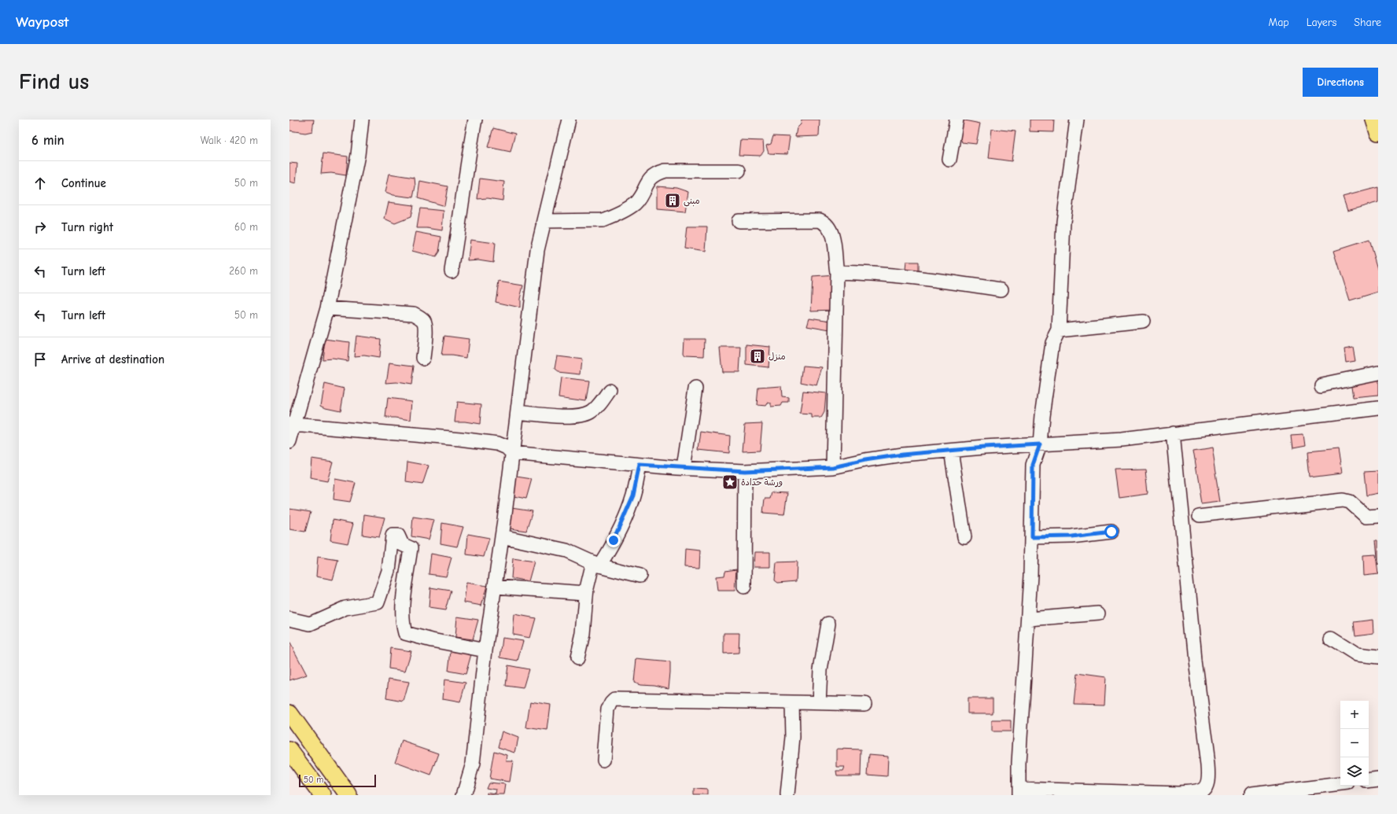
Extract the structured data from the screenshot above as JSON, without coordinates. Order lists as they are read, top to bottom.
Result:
{
  "places": {
    "building": ["مبنى", "منزل"],
    "place": ["ورشة حدادة"]
  },
  "scale_bar": "50 m",
  "page": {
    "header": "Waypost",
    "nav": ["Map", "Layers", "Share"],
    "buttons": "Directions",
    "title": "Find us",
    "heading": ["6 min", "Walk · 420 m"],
    "list": [
      ["Continue", "50 m"],
      ["Turn right", "60 m"],
      ["Turn left", "260 m"],
      ["Turn left", "50 m"],
      "Arrive at destination"
    ],
    "map_buttons": ["+", "−"],
    "scale": "50 m"
  }
}
